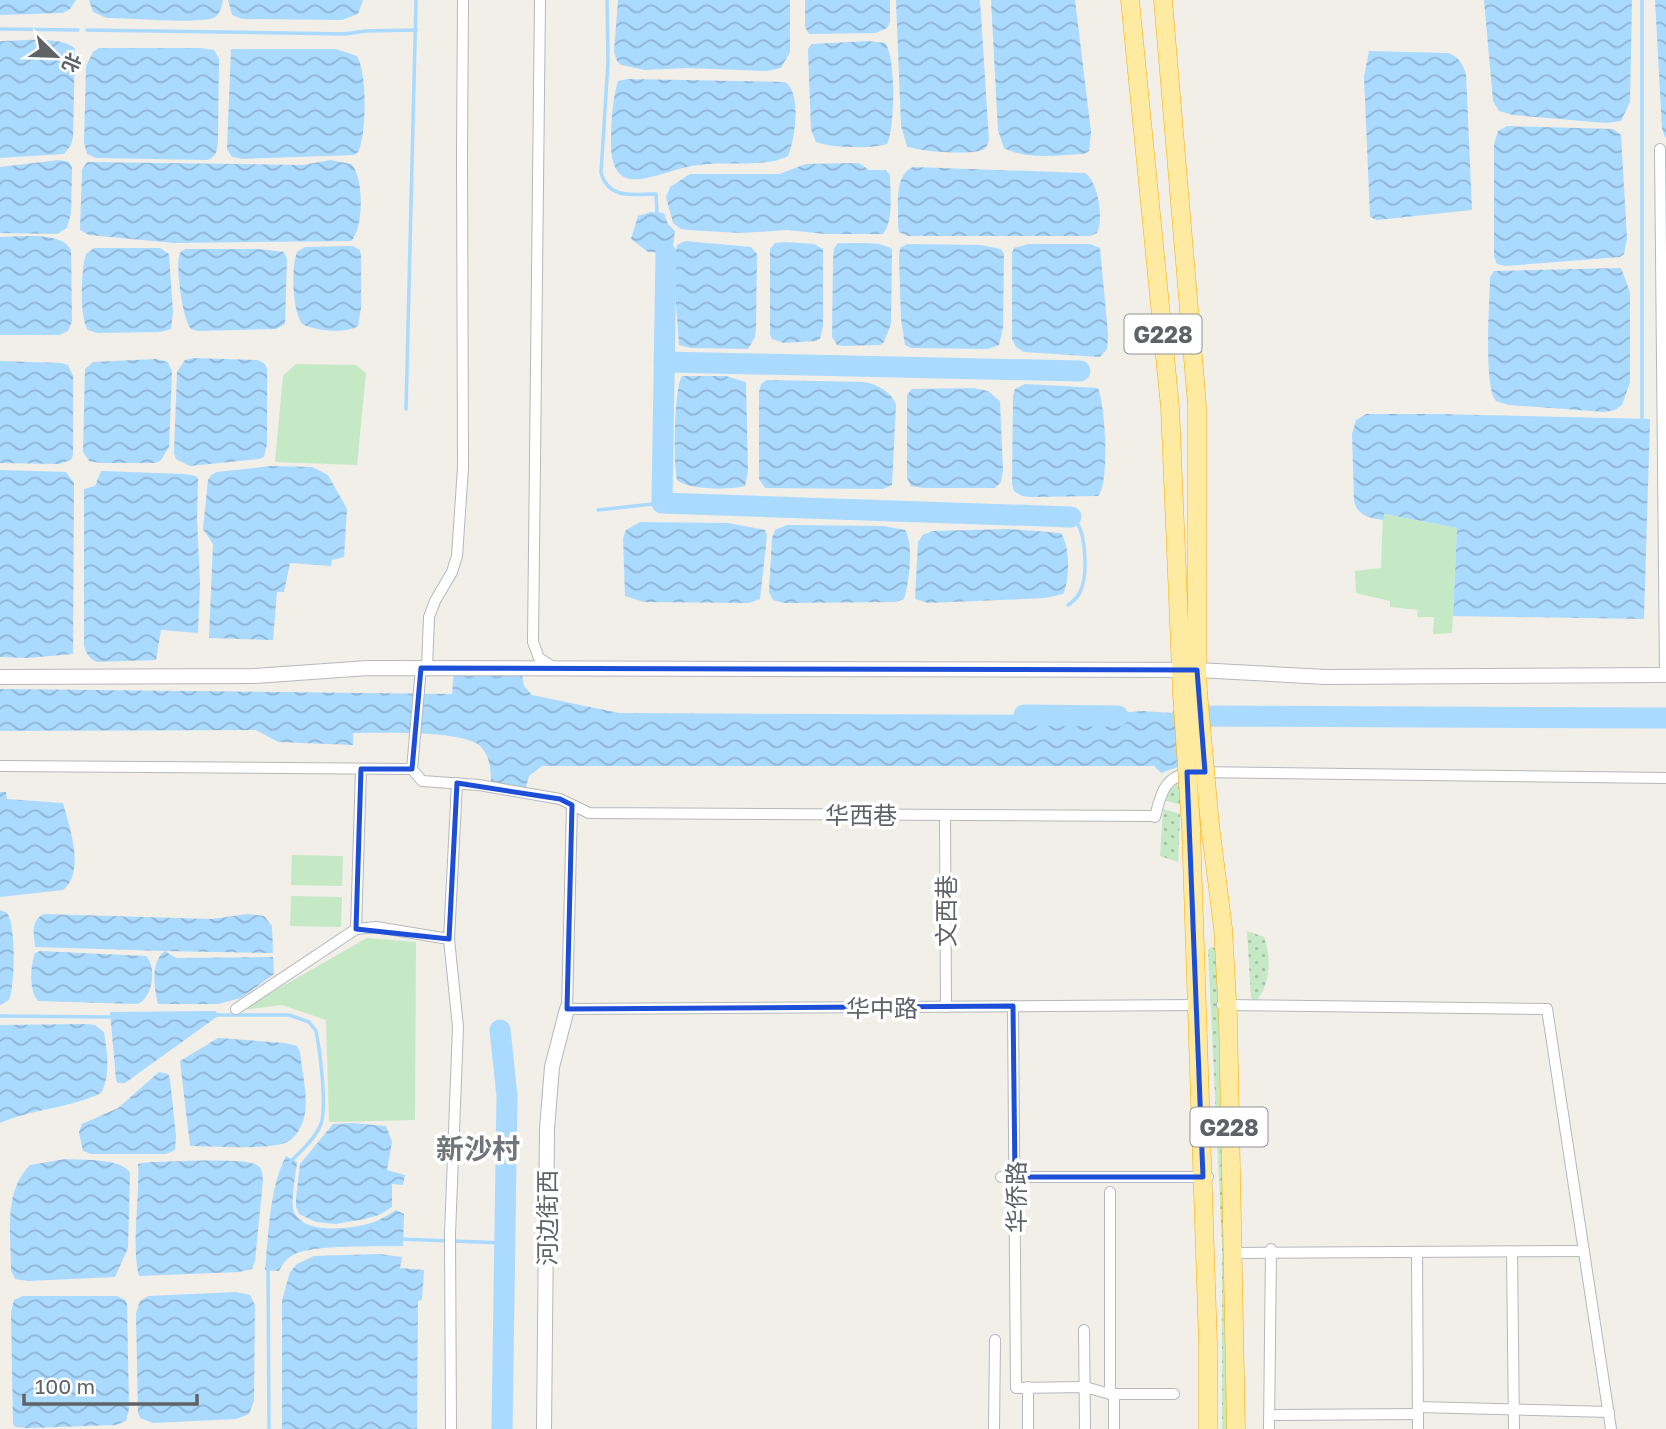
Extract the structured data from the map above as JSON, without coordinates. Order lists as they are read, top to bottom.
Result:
{
  "streets": {
    "highway": ["G228"],
    "street": [
      "华西巷",
      "文西巷",
      "华中路",
      "华侨路",
      "河边街西"
    ]
  },
  "crossings": [
    ["G228", "华中路"],
    ["华西巷", "文西巷"],
    ["文西巷", "华中路"],
    ["华中路", "华侨路"],
    ["华中路", "河边街西"]
  ],
  "districts": ["新沙村"],
  "scale_bar": "100 m",
  "north": "bottom right"
}
